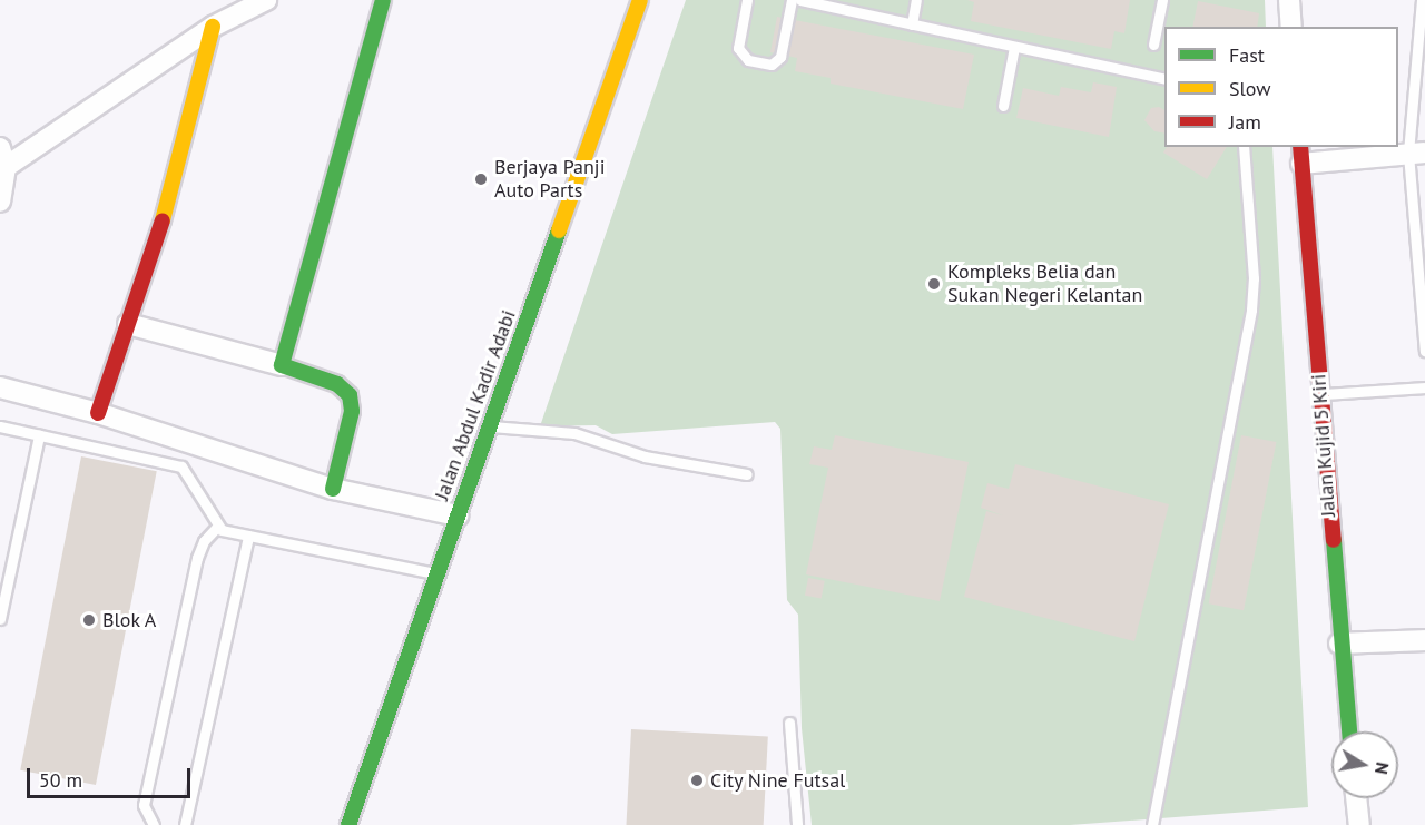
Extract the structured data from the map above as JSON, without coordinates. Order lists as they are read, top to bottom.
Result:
{
  "streets": {
    "street": ["Jalan Abdul Kadir Adabi", "Jalan Kujid 5 Kiri"]
  },
  "places": [
    "Berjaya Panji Auto Parts",
    "Kompleks Belia dan Sukan Negeri Kelantan",
    "Blok A",
    "City Nine Futsal"
  ],
  "legend": ["Fast", "Slow", "Jam"],
  "scale_bar": "50 m",
  "north": "right"
}
